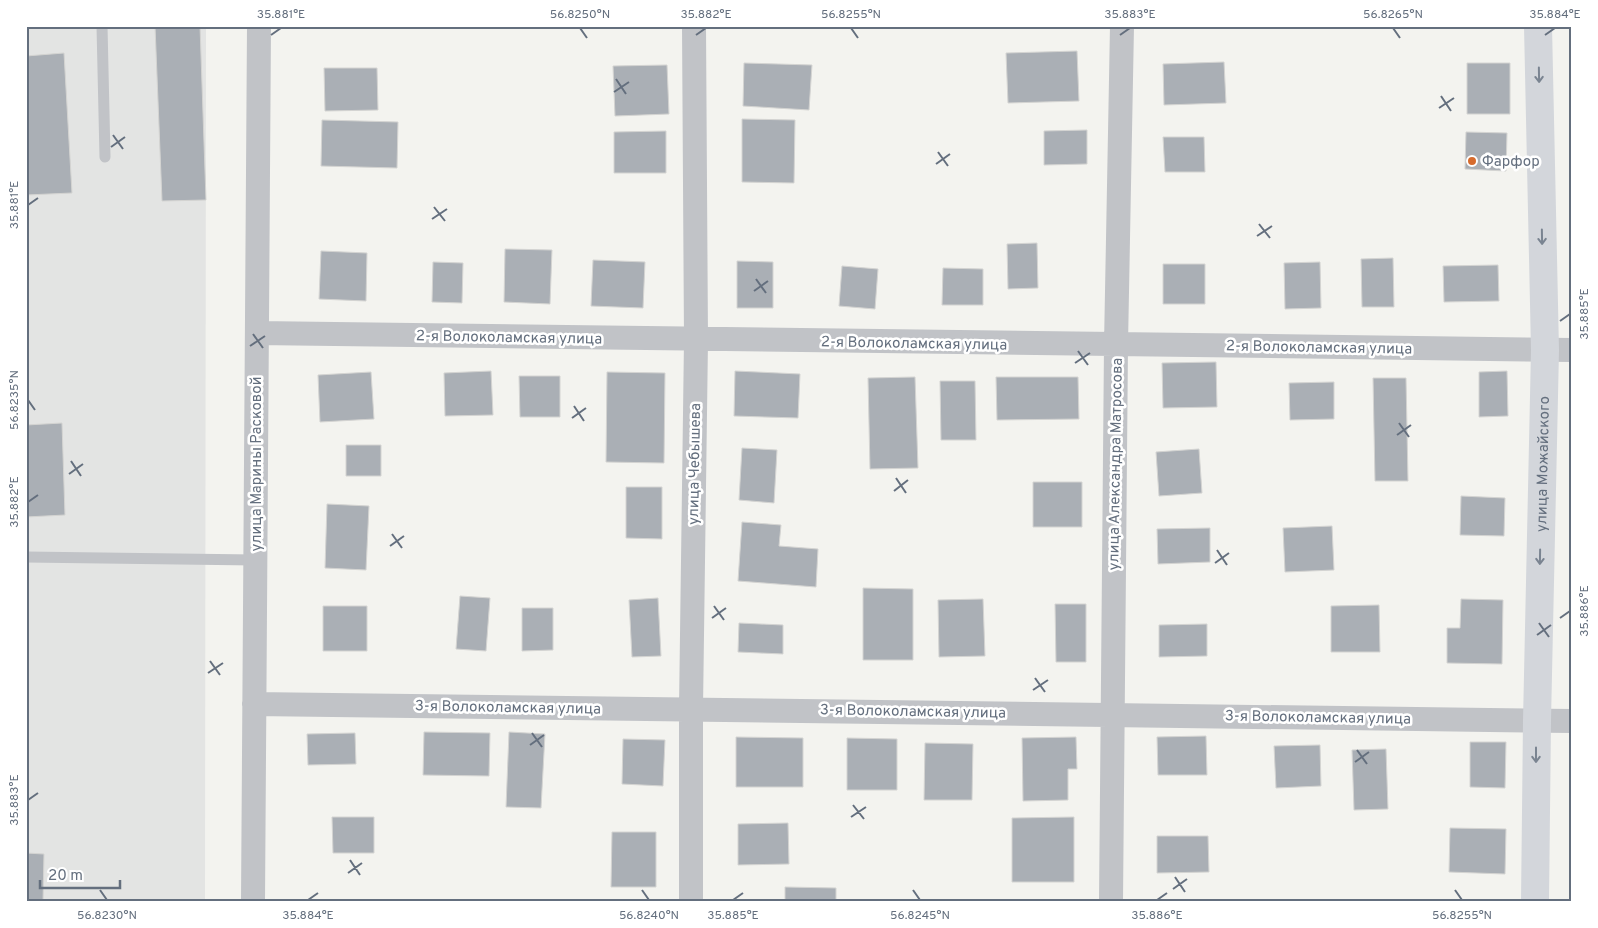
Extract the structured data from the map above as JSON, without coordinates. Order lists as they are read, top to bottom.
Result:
{
  "streets": {
    "main road": ["улица Можайского"],
    "street": [
      "2-я Волоколамская улица",
      "улица Марины Расковой",
      "улица Чебышева",
      "улица Александра Матросова",
      "3-я Волоколамская улица"
    ]
  },
  "crossings": [
    ["2-я Волоколамская улица", "улица Марины Расковой"],
    ["2-я Волоколамская улица", "улица Чебышева"],
    ["2-я Волоколамская улица", "улица Александра Матросова"],
    ["2-я Волоколамская улица", "улица Можайского"],
    ["улица Марины Расковой", "3-я Волоколамская улица"],
    ["улица Чебышева", "3-я Волоколамская улица"],
    ["улица Александра Матросова", "3-я Волоколамская улица"],
    ["улица Можайского", "3-я Волоколамская улица"]
  ],
  "one_way": ["улица Можайского"],
  "places": ["Фарфор"],
  "scale_bar": "20 m",
  "coordinates": [
    "35.881°E",
    "56.8250°N",
    "35.882°E",
    "56.8255°N",
    "35.883°E",
    "56.8265°N",
    "35.884°E",
    "35.885°E",
    "56.8235°N",
    "35.886°E",
    "56.8230°N",
    "56.8240°N",
    "56.8245°N"
  ]
}
